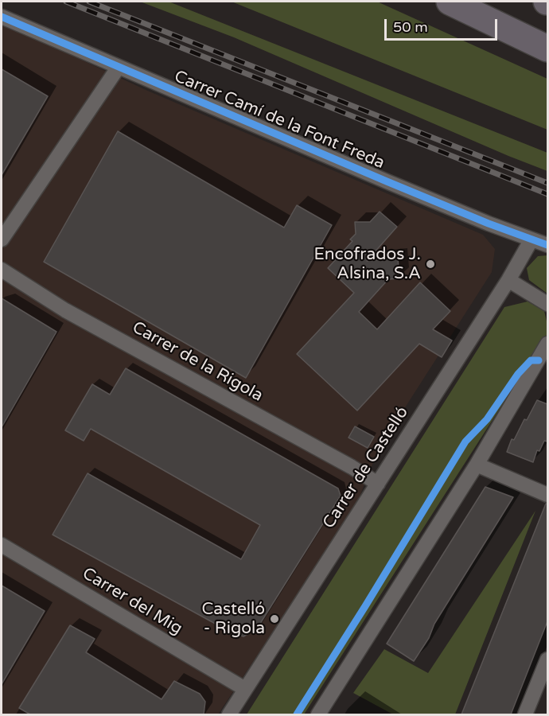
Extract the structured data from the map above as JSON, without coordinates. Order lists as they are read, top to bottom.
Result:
{
  "streets": {
    "street": [
      "Carrer Camí de la Font Freda",
      "Carrer de la Rigola",
      "Carrer de Castelló",
      "Carrer del Mig"
    ]
  },
  "crossings": [
    ["Carrer Camí de la Font Freda", "Carrer de Castelló"],
    ["Carrer de la Rigola", "Carrer de Castelló"],
    ["Carrer de Castelló", "Carrer del Mig"]
  ],
  "places": ["Encofrados J. Alsina, S.A", "Castelló - Rigola"],
  "scale_bar": "50 m"
}
